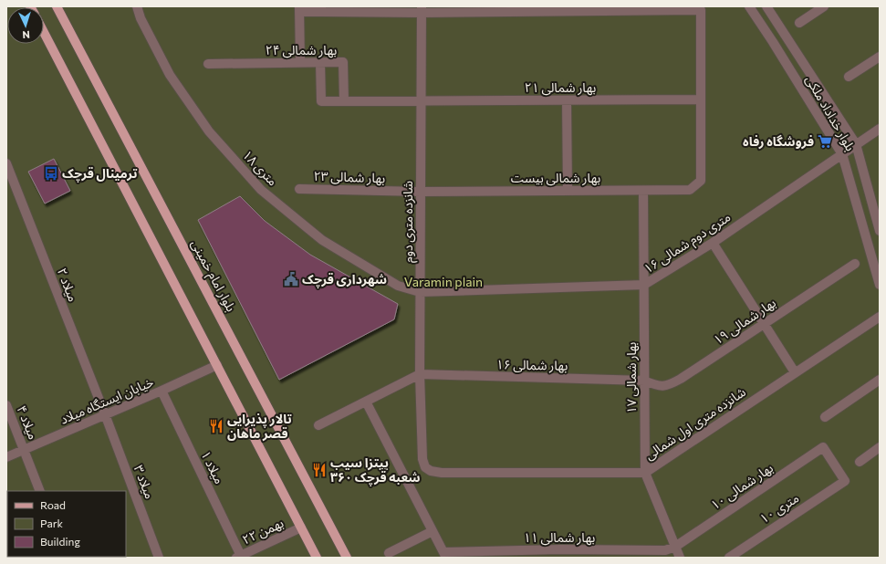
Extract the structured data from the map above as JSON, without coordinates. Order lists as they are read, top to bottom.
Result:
{
  "streets": {
    "main road": ["بلوار امام خمینی"],
    "street": [
      "بهار شمالی ۲۴",
      "بهار شمالی ۲۱",
      "بلوار خداداد ملکی",
      "۱۸ متری",
      "بهار شمالی ۲۳",
      "بهار شمالی بیست",
      "شانزده متری دوم",
      "۱۶ متری دوم شمالی",
      "میلاد ۲",
      "بهار شمالی ۱۹",
      "بهار شمالی ۱۶",
      "بهار شمالی ۱۷",
      "خیابان ایستگاه میلاد",
      "میلاد ۴",
      "شانزده متری اول شمالی",
      "میلاد ۱",
      "میلاد ۳",
      "بهار شمالی ۱۰",
      "۱۰ متری",
      "۲۲ بهمن",
      "بهار شمالی ۱۱"
    ]
  },
  "crossings": [
    ["بهار شمالی ۲۱", "بهار شمالی بیست"],
    ["بهار شمالی ۲۱", "شانزده متری دوم"],
    ["بلوار خداداد ملکی", "۱۶ متری دوم شمالی"],
    ["۱۸ متری", "شانزده متری دوم"],
    ["۱۸ متری", "۱۶ متری دوم شمالی"],
    ["بهار شمالی ۲۳", "بهار شمالی بیست"],
    ["بهار شمالی ۲۳", "شانزده متری دوم"],
    ["بهار شمالی بیست", "شانزده متری دوم"],
    ["بهار شمالی بیست", "بهار شمالی ۱۷"],
    ["شانزده متری دوم", "۱۶ متری دوم شمالی"],
    ["شانزده متری دوم", "بهار شمالی ۱۶"],
    ["شانزده متری دوم", "شانزده متری اول شمالی"],
    ["۱۶ متری دوم شمالی", "بهار شمالی ۱۷"],
    ["میلاد ۲", "خیابان ایستگاه میلاد"],
    ["میلاد ۲", "میلاد ۳"],
    ["بهار شمالی ۱۹", "بهار شمالی ۱۶"],
    ["بهار شمالی ۱۹", "بهار شمالی ۱۷"],
    ["بهار شمالی ۱۶", "بهار شمالی ۱۷"],
    ["بهار شمالی ۱۷", "شانزده متری اول شمالی"],
    ["بهار شمالی ۱۷", "بهار شمالی ۱۰"],
    ["بهار شمالی ۱۷", "بهار شمالی ۱۱"],
    ["خیابان ایستگاه میلاد", "میلاد ۴"],
    ["خیابان ایستگاه میلاد", "میلاد ۱"],
    ["خیابان ایستگاه میلاد", "میلاد ۳"],
    ["میلاد ۱", "۲۲ بهمن"],
    ["بهار شمالی ۱۰", "۱۰ متری"],
    ["بهار شمالی ۱۰", "بهار شمالی ۱۱"]
  ],
  "parks": ["Varamin plain"],
  "places": {
    "supermarket": ["فروشگاه رفاه"],
    "bus stop": ["ترمینال قرچک"],
    "public building": ["شهرداری قرچک"],
    "restaurant": ["تالار پذیرایی قصر ماهان", "پیتزا سیب ۳۶۰ شعبه قرچک"]
  },
  "legend": ["Road", "Park", "Building"],
  "north": "bottom"
}
